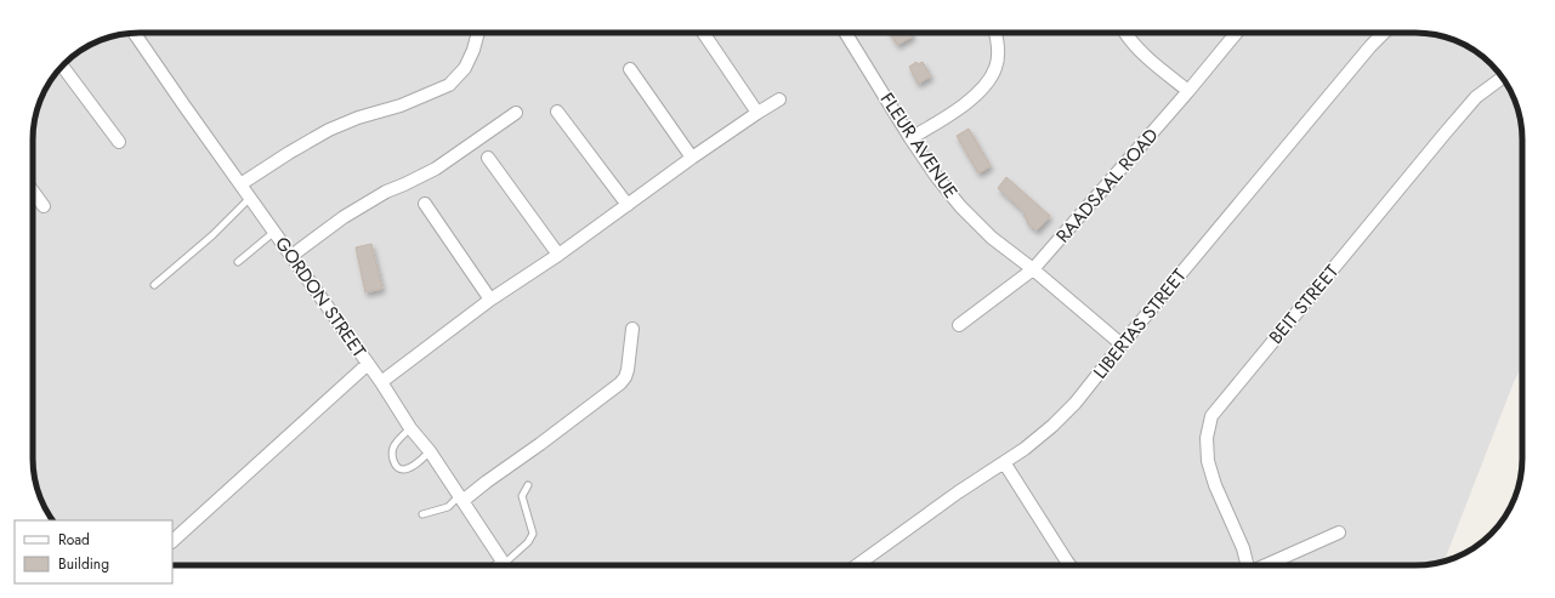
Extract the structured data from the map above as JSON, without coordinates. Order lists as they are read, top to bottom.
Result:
{
  "streets": {
    "street": [
      "FLEUR AVENUE",
      "RAADSAAL ROAD",
      "GORDON STREET",
      "BEIT STREET",
      "LIBERTAS STREET"
    ]
  },
  "crossings": [
    ["FLEUR AVENUE", "RAADSAAL ROAD"],
    ["FLEUR AVENUE", "LIBERTAS STREET"]
  ],
  "legend": ["Road", "Building"]
}
